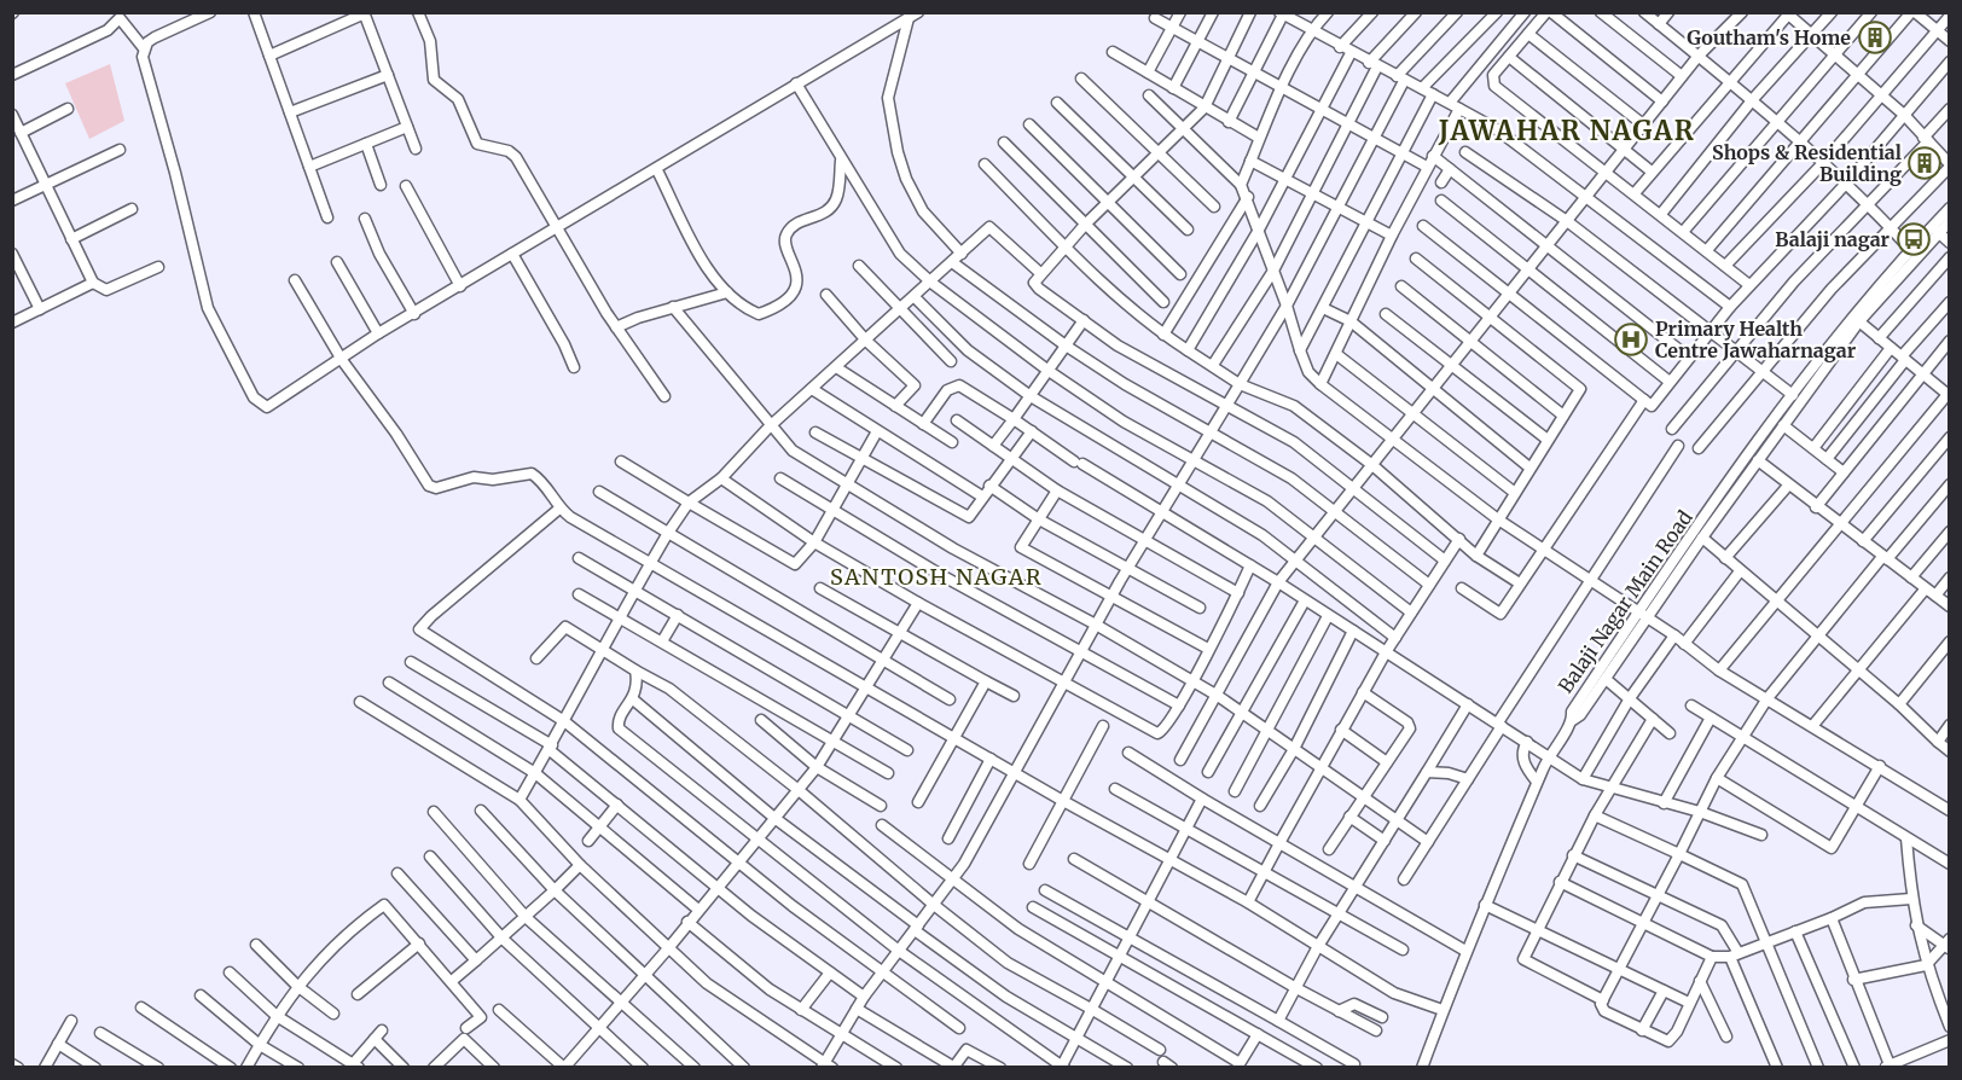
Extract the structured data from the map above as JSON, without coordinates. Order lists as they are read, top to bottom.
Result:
{
  "streets": {
    "street": ["Balaji Nagar Main Road"]
  },
  "districts": ["JAWAHAR NAGAR", "SANTOSH NAGAR"],
  "places": {
    "building": ["Goutham's Home", "Shops & Residential Building"],
    "bus stop": ["Balaji nagar"],
    "hospital": ["Primary Health Centre Jawaharnagar"]
  }
}
